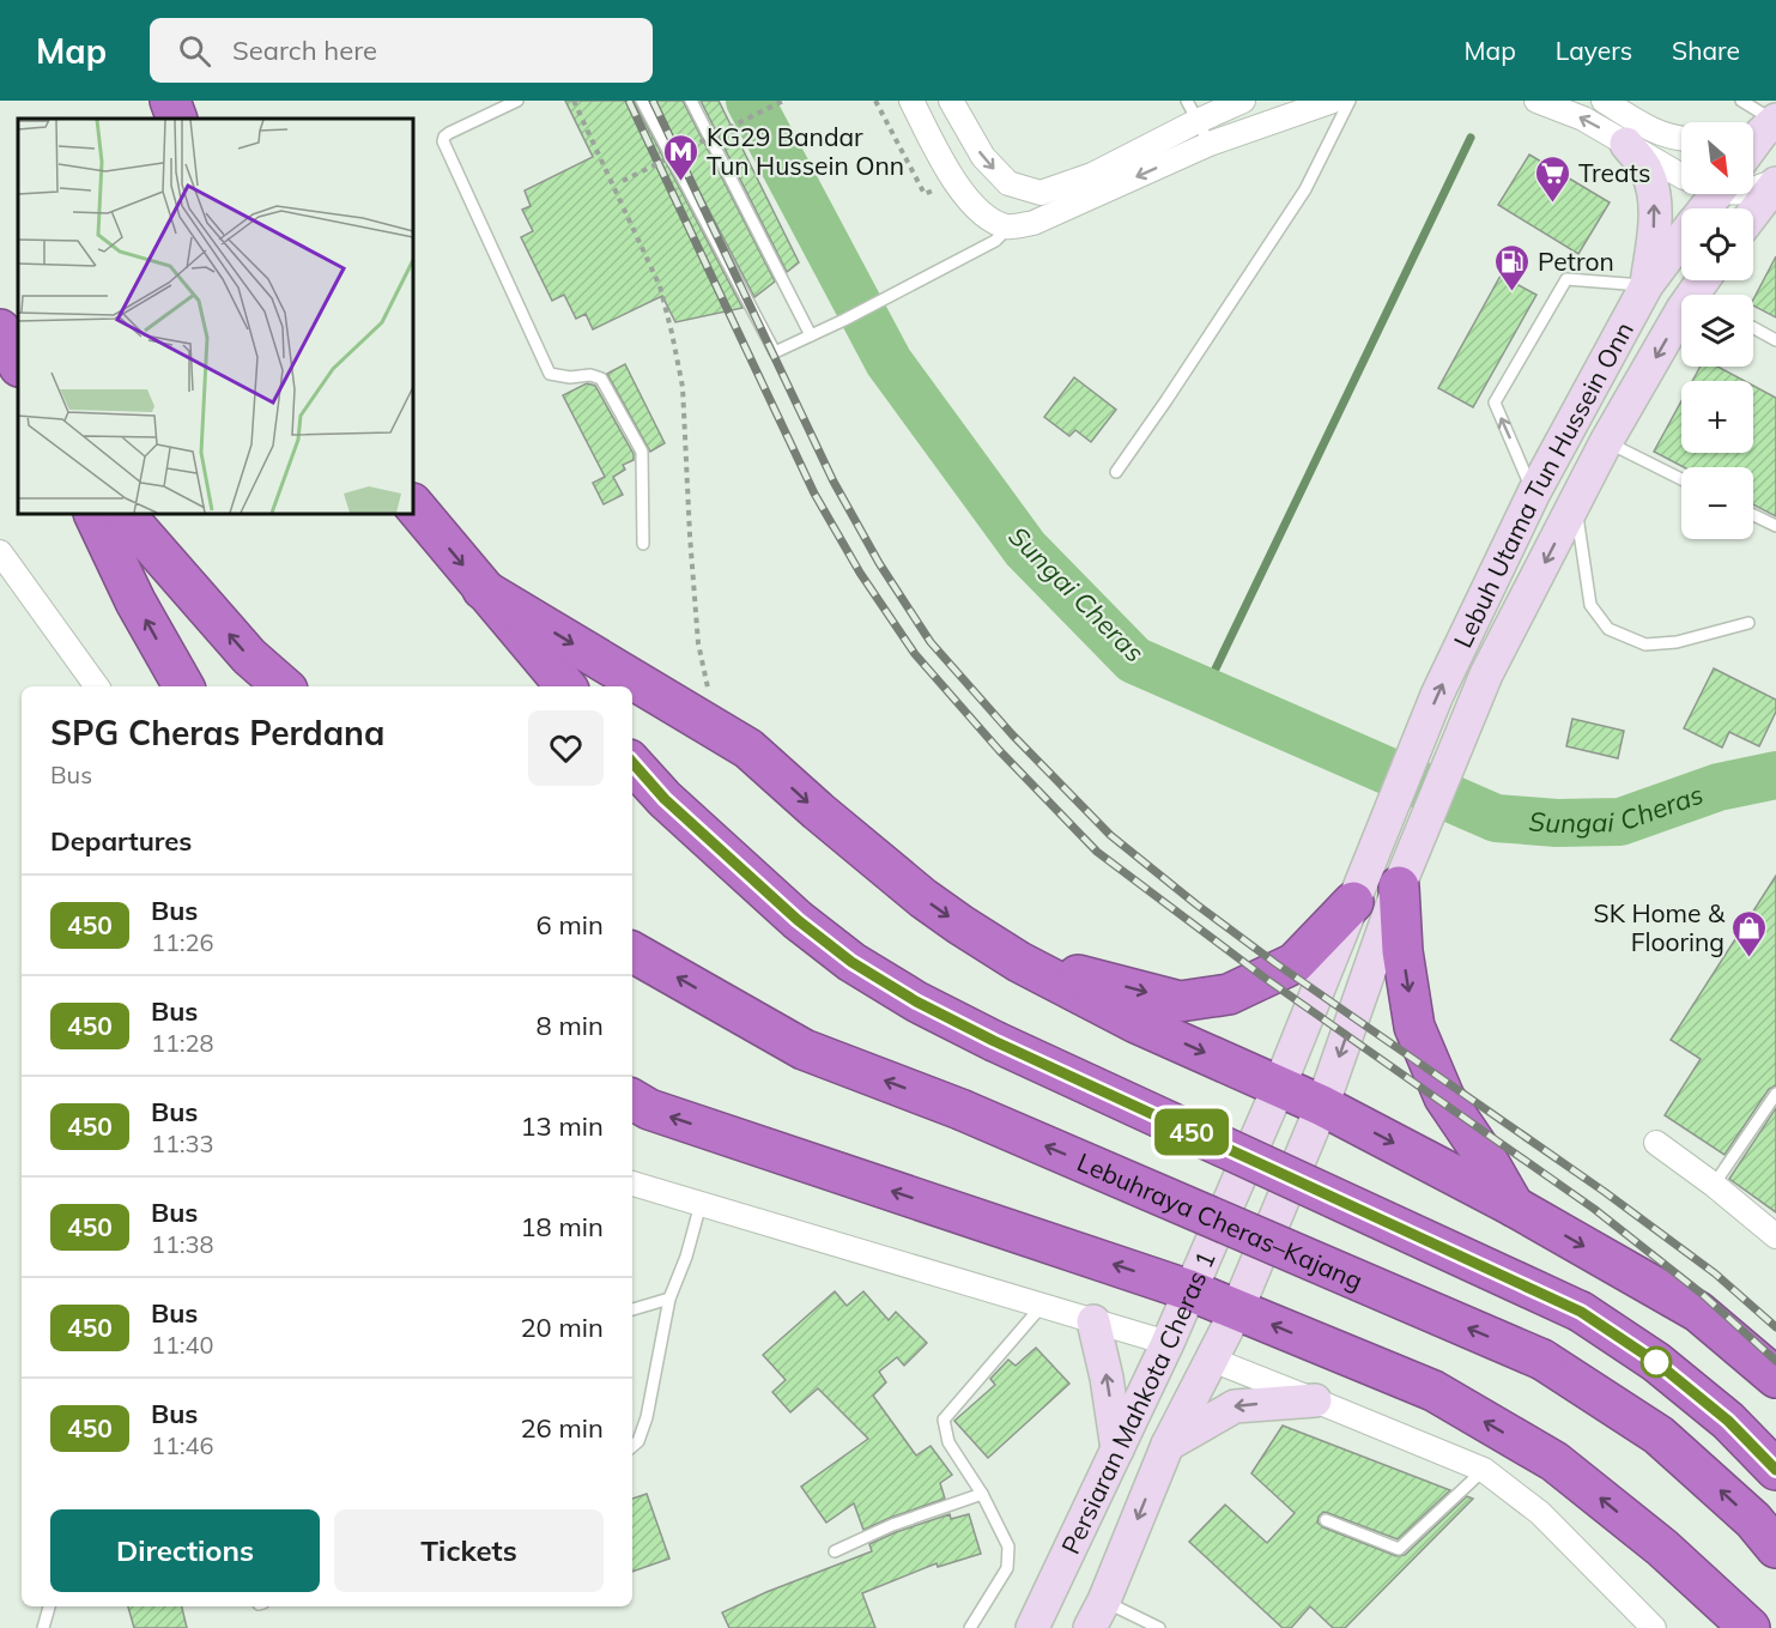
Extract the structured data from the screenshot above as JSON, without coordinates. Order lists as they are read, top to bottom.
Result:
{
  "streets": {
    "highway": ["Lebuhraya Cheras–Kajang"],
    "main road": ["Lebuh Utama Tun Hussein Onn", "Persiaran Mahkota Cheras 1"]
  },
  "crossings": [
    ["Lebuh Utama Tun Hussein Onn", "Persiaran Mahkota Cheras 1"]
  ],
  "water": ["Sungai Cheras"],
  "places": {
    "metro station": ["KG29 Bandar Tun Hussein Onn"],
    "supermarket": ["Treats"],
    "fuel station": ["Petron"],
    "shop": ["SK Home & Flooring"]
  },
  "lines": ["bus line 450"],
  "north": "bottom right",
  "page": {
    "header": "Map",
    "search": "Search here",
    "nav": ["Map", "Layers", "Share"],
    "on_map": "450",
    "map_buttons": ["+", "−"],
    "heading": [
      ["SPG Cheras Perdana", "Bus"],
      "Departures"
    ],
    "list": [
      {
        "mark": "450",
        "name": "Bus",
        "note": "11:26",
        "value": "6 min"
      },
      {
        "mark": "450",
        "name": "Bus",
        "note": "11:28",
        "value": "8 min"
      },
      {
        "mark": "450",
        "name": "Bus",
        "note": "11:33",
        "value": "13 min"
      },
      {
        "mark": "450",
        "name": "Bus",
        "note": "11:38",
        "value": "18 min"
      },
      {
        "mark": "450",
        "name": "Bus",
        "note": "11:40",
        "value": "20 min"
      },
      {
        "mark": "450",
        "name": "Bus",
        "note": "11:46",
        "value": "26 min"
      }
    ],
    "buttons": ["Directions", "Tickets"]
  }
}
